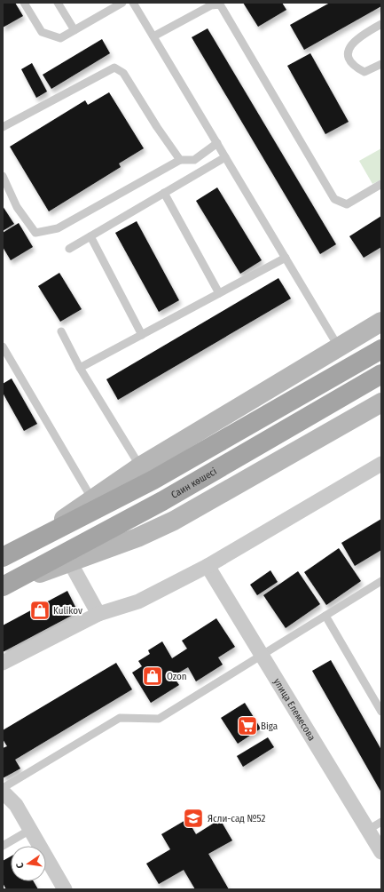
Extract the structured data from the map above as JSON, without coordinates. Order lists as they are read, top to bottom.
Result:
{
  "streets": {
    "main road": ["Саин көшесі"],
    "street": ["улица Елемесова"]
  },
  "places": {
    "shop": ["Kulikov", "Ozon"],
    "supermarket": ["Biga"],
    "school or university": ["Ясли-сад №52"]
  },
  "north": "left"
}
